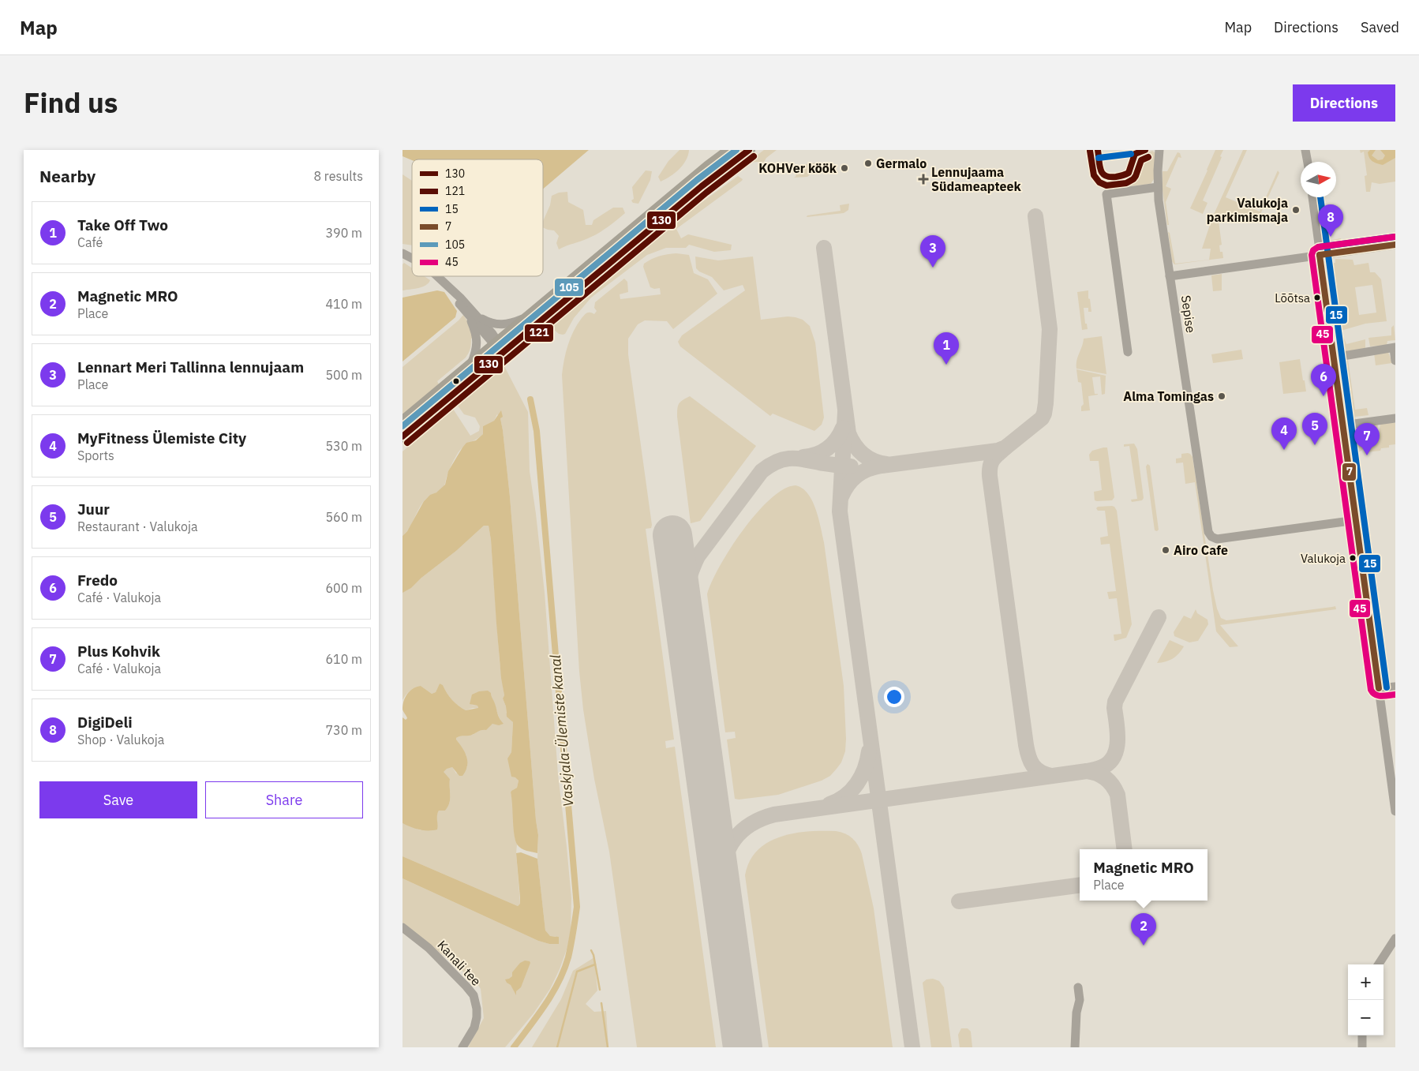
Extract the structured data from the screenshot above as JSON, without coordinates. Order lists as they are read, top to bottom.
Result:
{
  "streets": {
    "street": ["Sepise", "Kanali tee"]
  },
  "water": ["Vaskjala-Ülemiste kanal"],
  "places": {
    "other": [
      "Germalo",
      "KOHVer köök",
      "Valukoja parkimismaja",
      "Lõõtsa",
      "Alma Tomingas",
      "Airo Cafe",
      "Valukoja"
    ],
    "health": ["Lennujaama Südameapteek"]
  },
  "lines": [
    "transit line 130",
    "transit line 105",
    "transit line 121",
    "transit line 15",
    "transit line 45",
    "transit line 7"
  ],
  "legend": [
    "130",
    "121",
    "15",
    "7",
    "105",
    "45"
  ],
  "north": "right",
  "page": {
    "header": "Map",
    "nav": ["Map", "Directions", "Saved"],
    "title": "Find us",
    "buttons": [
      "Directions",
      ["Save", "Share"]
    ],
    "heading": ["Nearby", "8 results"],
    "list": [
      {
        "mark": "1",
        "name": "Take Off Two",
        "note": "Café",
        "value": "390 m"
      },
      {
        "mark": "2",
        "name": "Magnetic MRO",
        "note": "Place",
        "value": "410 m"
      },
      {
        "mark": "3",
        "name": "Lennart Meri Tallinna lennujaam",
        "note": "Place",
        "value": "500 m"
      },
      {
        "mark": "4",
        "name": "MyFitness Ülemiste City",
        "note": "Sports",
        "value": "530 m"
      },
      {
        "mark": "5",
        "name": "Juur",
        "note": "Restaurant · Valukoja",
        "value": "560 m"
      },
      {
        "mark": "6",
        "name": "Fredo",
        "note": "Café · Valukoja",
        "value": "600 m"
      },
      {
        "mark": "7",
        "name": "Plus Kohvik",
        "note": "Café · Valukoja",
        "value": "610 m"
      },
      {
        "mark": "8",
        "name": "DigiDeli",
        "note": "Shop · Valukoja",
        "value": "730 m"
      }
    ],
    "pins": [
      "8",
      "3",
      "1",
      "6",
      "5",
      "4",
      "7",
      "2"
    ],
    "popup": ["Magnetic MRO", "Place"],
    "map_buttons": ["+", "−"]
  }
}
